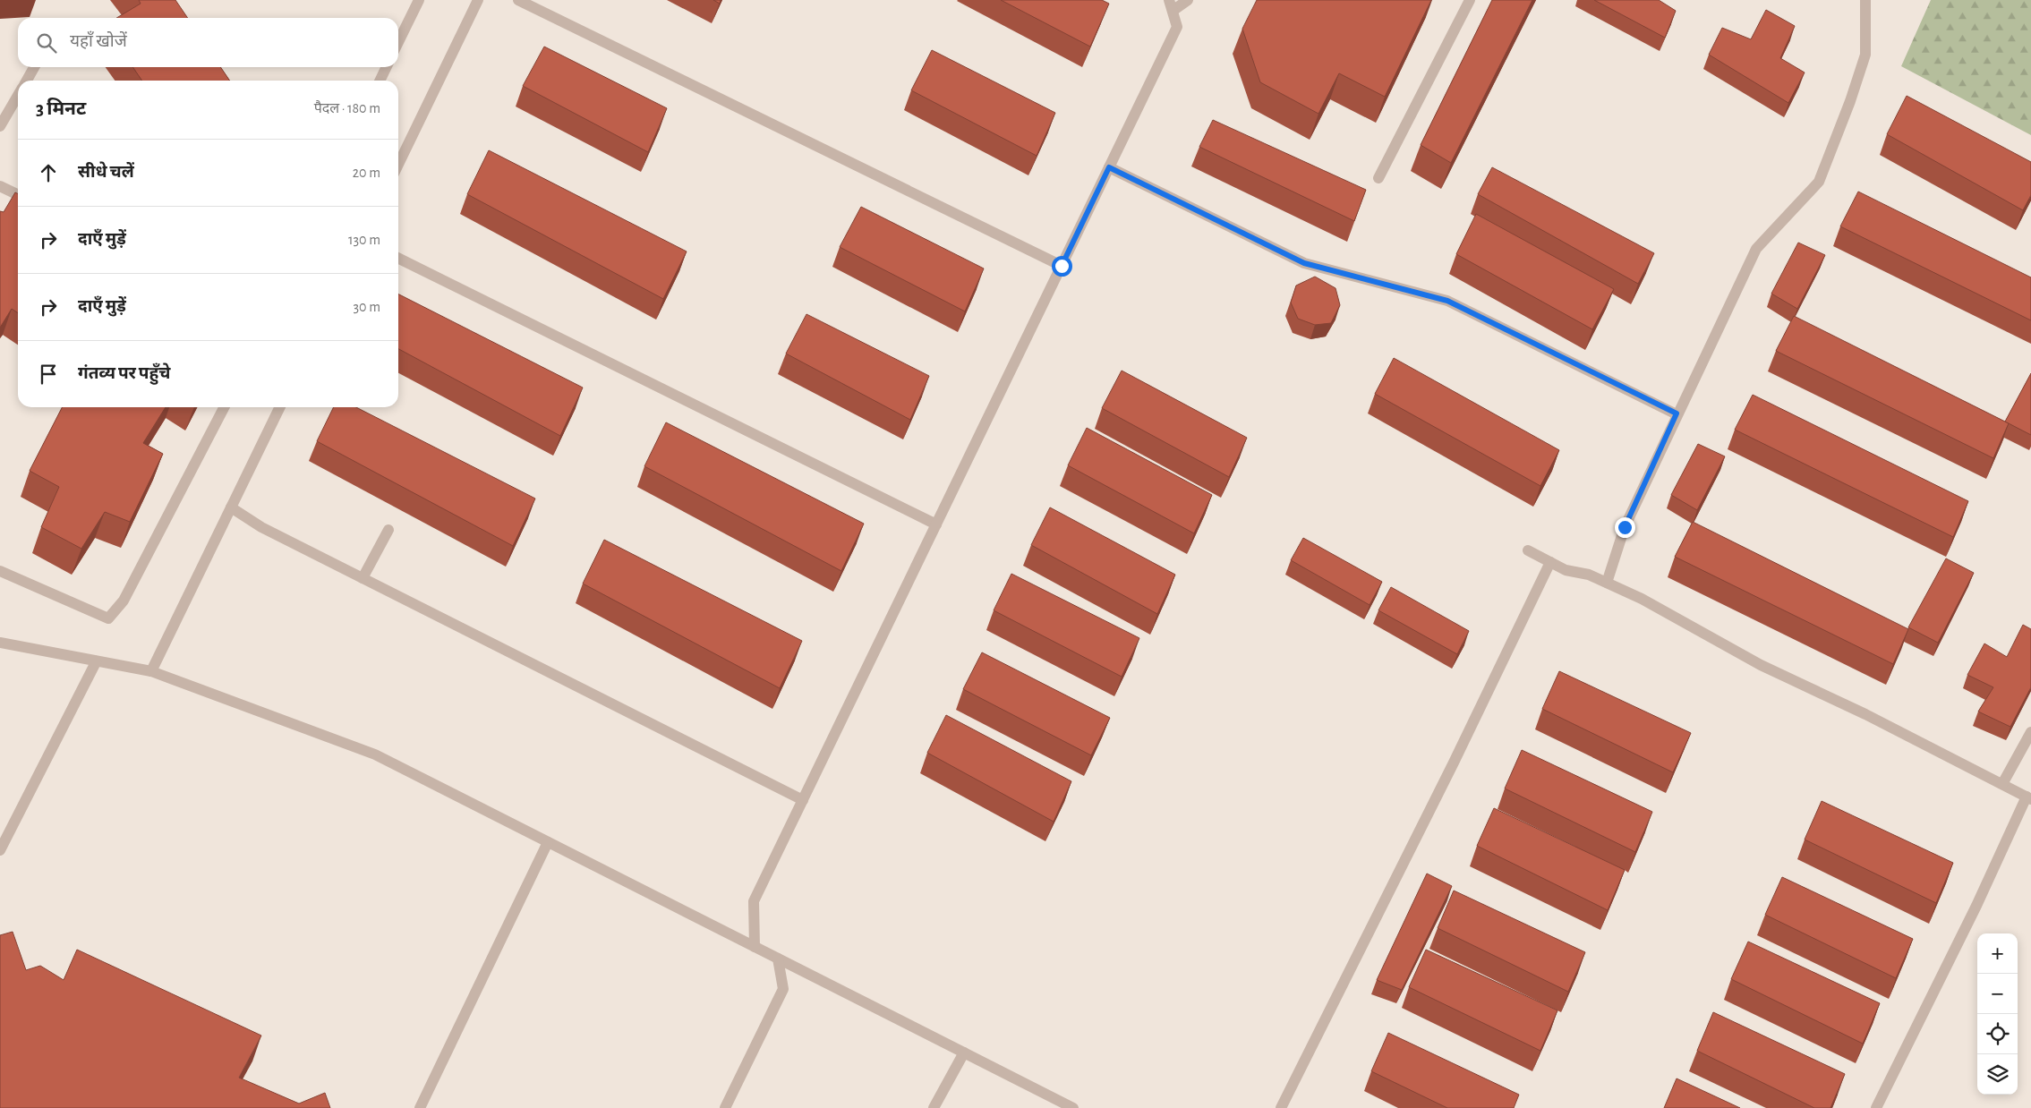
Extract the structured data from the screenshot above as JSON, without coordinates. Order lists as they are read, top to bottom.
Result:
{
  "page": {
    "search": "यहाँ खोजें",
    "heading": ["3 मिनट", "पैदल · 180 m"],
    "list": [
      ["सीधे चलें", "20 m"],
      ["दाएँ मुड़ें", "130 m"],
      ["दाएँ मुड़ें", "30 m"],
      "गंतव्य पर पहुँचे"
    ],
    "map_buttons": ["+", "−"]
  }
}
